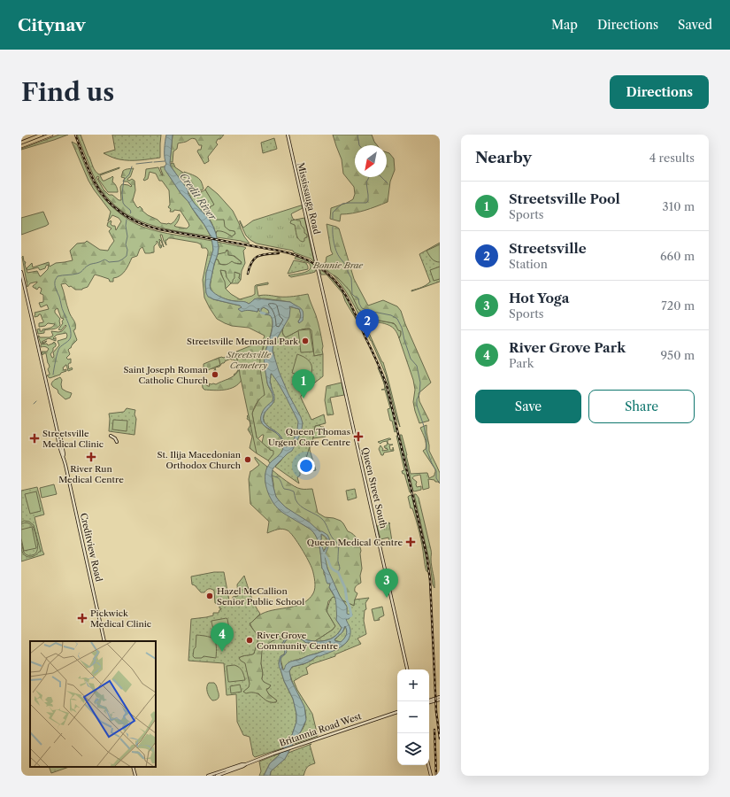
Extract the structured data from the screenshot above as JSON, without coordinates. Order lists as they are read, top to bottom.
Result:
{
  "streets": {
    "main road": [
      "Mississauga Road",
      "Queen Street South",
      "Creditview Road",
      "Britannia Road West"
    ]
  },
  "crossings": [
    ["Mississauga Road", "Queen Street South"]
  ],
  "water": ["Credit River"],
  "parks": ["Bonnie Brae", "Streetsville Cemetery"],
  "places": {
    "other": [
      "Streetsville Memorial Park",
      "Saint Joseph Roman Catholic Church",
      "St. Ilija Macedonian Orthodox Church",
      "Hazel McCallion Senior Public School",
      "River Grove Community Centre"
    ],
    "health": [
      "Queen Thomas Urgent Care Centre",
      "Streetsville Medical Clinic",
      "River Run Medical Centre",
      "Queen Medical Centre",
      "Pickwick Medical Clinic"
    ]
  },
  "north": "bottom left",
  "page": {
    "header": "Citynav",
    "nav": ["Map", "Directions", "Saved"],
    "buttons": [
      "Directions",
      ["Save", "Share"]
    ],
    "title": "Find us",
    "heading": ["Nearby", "4 results"],
    "list": [
      {
        "mark": "1",
        "name": "Streetsville Pool",
        "note": "Sports",
        "value": "310 m"
      },
      {
        "mark": "2",
        "name": "Streetsville",
        "note": "Station",
        "value": "660 m"
      },
      {
        "mark": "3",
        "name": "Hot Yoga",
        "note": "Sports",
        "value": "720 m"
      },
      {
        "mark": "4",
        "name": "River Grove Park",
        "note": "Park",
        "value": "950 m"
      }
    ],
    "pins": [
      "2",
      "1",
      "3",
      "4"
    ],
    "map_buttons": ["+", "−"]
  }
}
